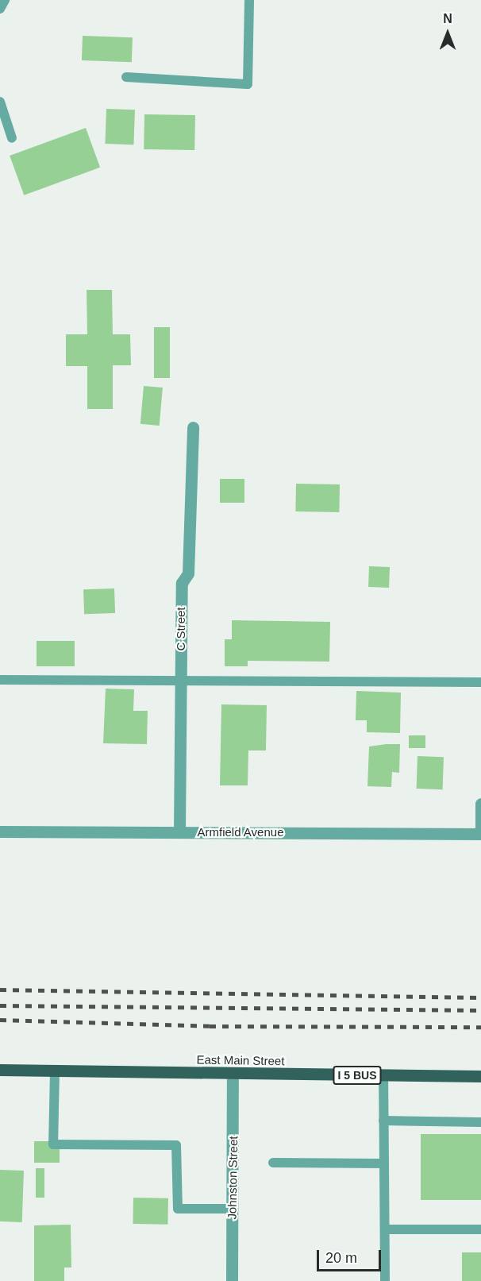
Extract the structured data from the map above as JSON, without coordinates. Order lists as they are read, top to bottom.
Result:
{
  "streets": {
    "main road": ["East Main Street", "I 5 BUS"],
    "street": ["C Street", "Armfield Avenue", "Johnston Street"]
  },
  "crossings": [
    ["C Street", "Armfield Avenue"],
    ["East Main Street", "Johnston Street"]
  ],
  "scale_bar": "20 m",
  "north": "top"
}
